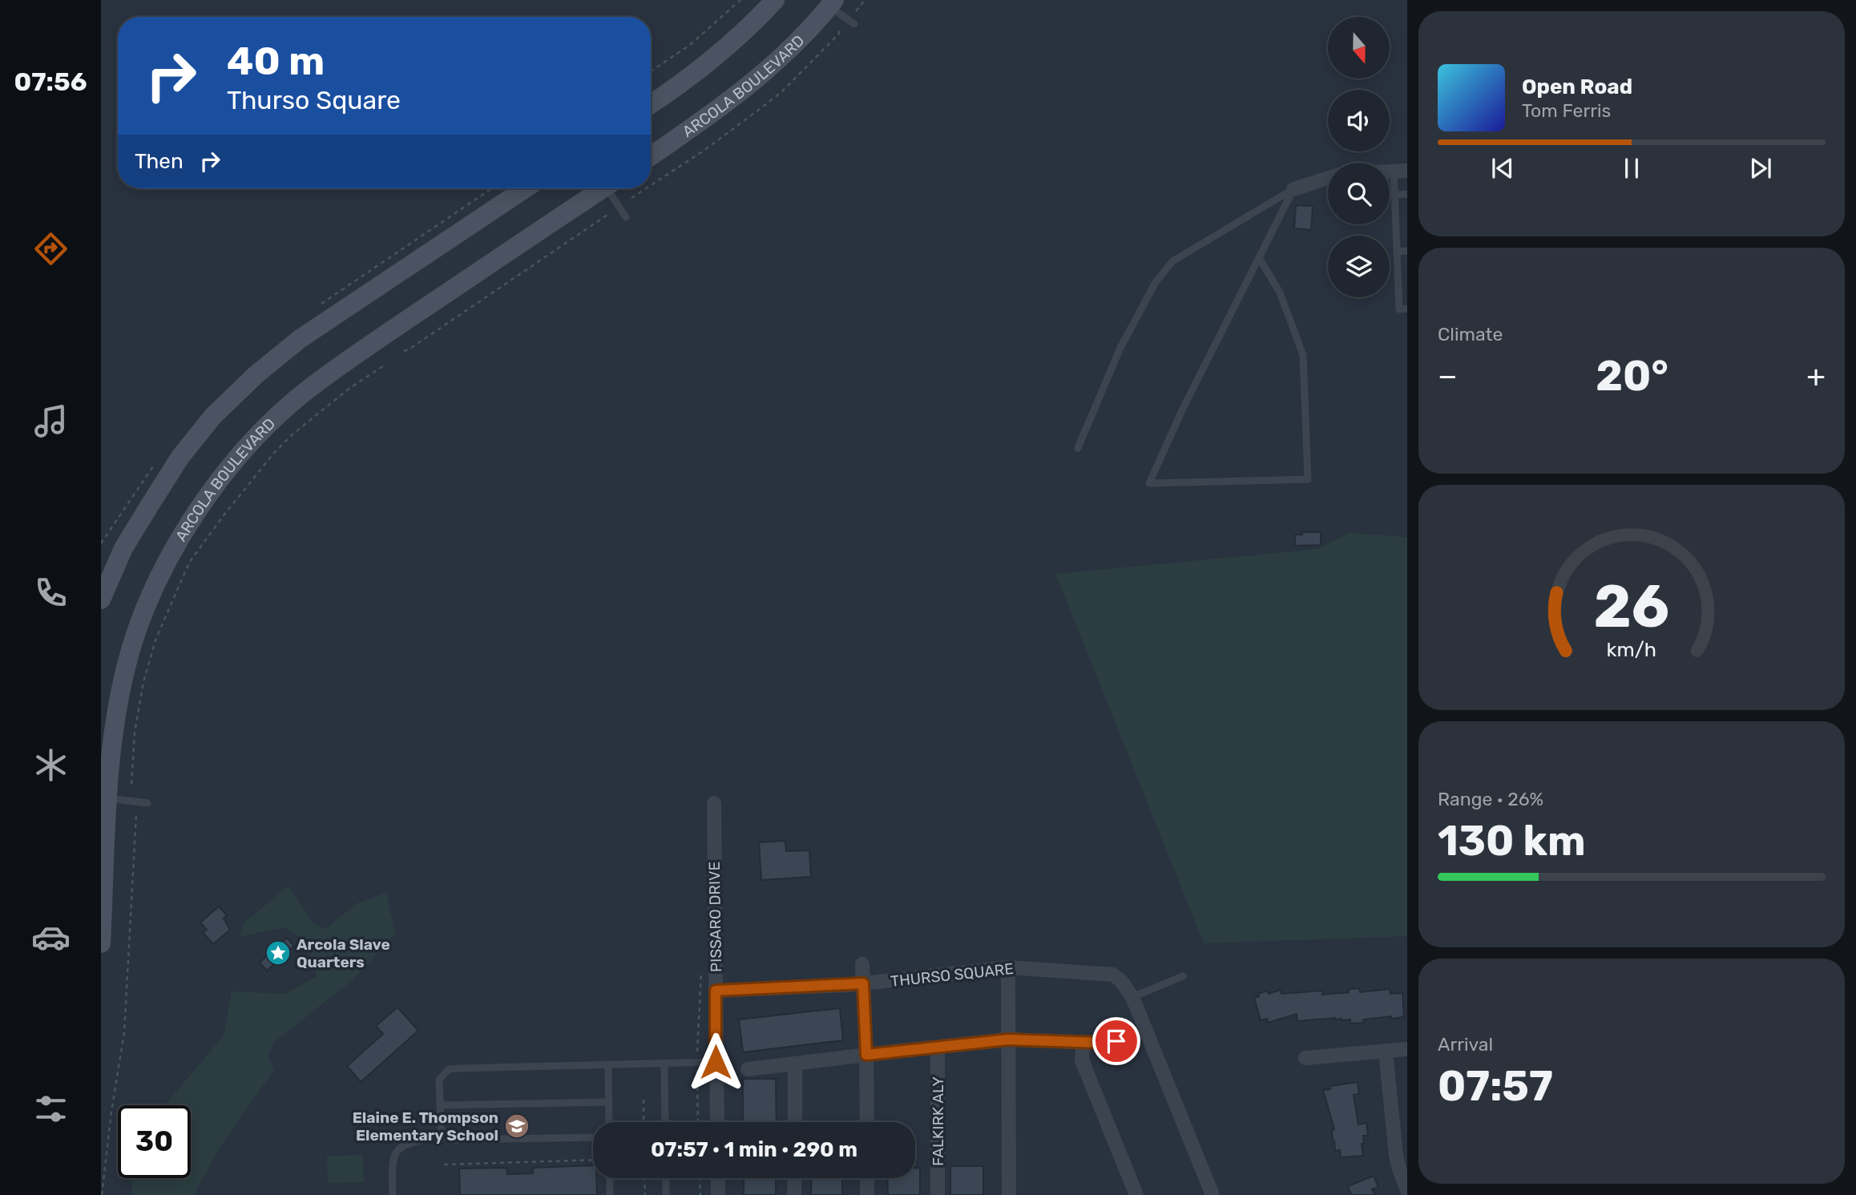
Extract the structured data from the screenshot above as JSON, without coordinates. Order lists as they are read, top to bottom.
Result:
{
  "streets": {
    "main road": ["ARCOLA BOULEVARD"],
    "street": ["PISSARO DRIVE", "THURSO SQUARE", "FALKIRK ALY"]
  },
  "crossings": [
    ["PISSARO DRIVE", "THURSO SQUARE"]
  ],
  "places": {
    "place": ["Arcola Slave Quarters"],
    "school or university": ["Elaine E. Thompson Elementary School"]
  },
  "north": "bottom",
  "page": {
    "tabs": "07:56",
    "turn": ["40 m", "Thurso Square"],
    "song": ["Open Road", "Tom Ferris"],
    "then": "Then",
    "tile": [
      "Climate",
      ["Range · 26%", "130 km"],
      ["Arrival", "07:57"]
    ],
    "heat": ["−", "20°", "+"],
    "limit": "30",
    "trip": "07:57 · 1 min · 290 m",
    "gauge": ["26", "km/h"]
  }
}
